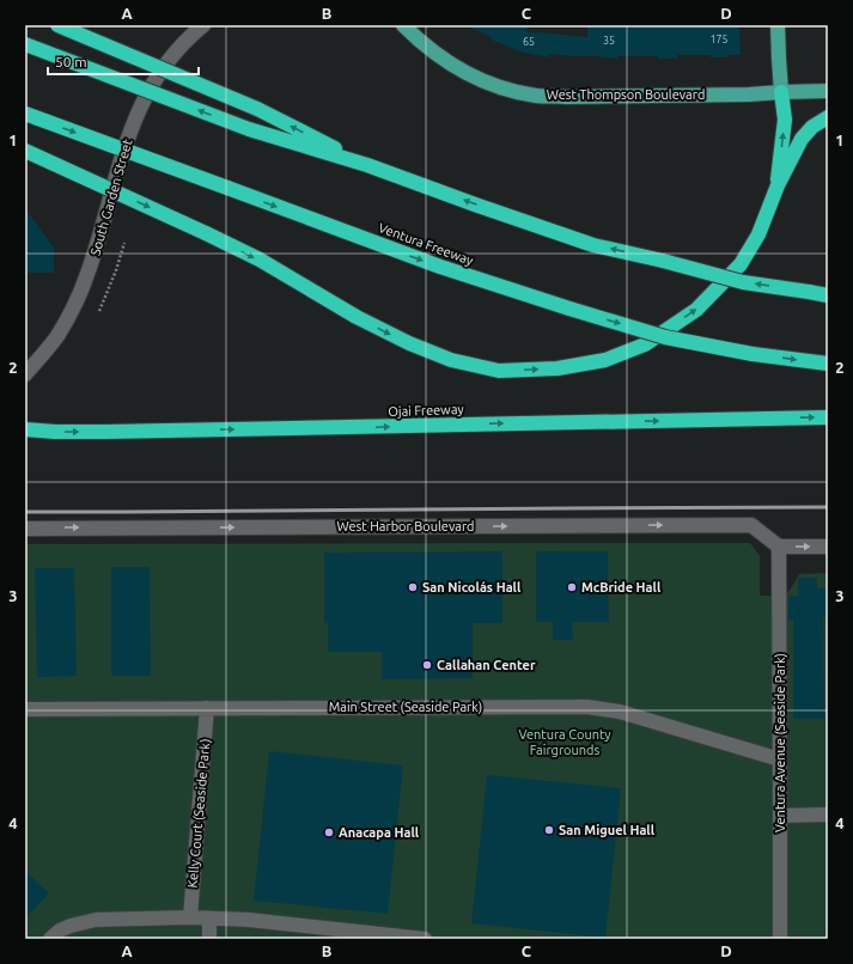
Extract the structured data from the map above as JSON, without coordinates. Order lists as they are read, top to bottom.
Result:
{
  "streets": {
    "highway": ["Ventura Freeway", "Ojai Freeway"],
    "main road": ["West Thompson Boulevard"],
    "street": [
      "South Garden Street",
      "West Harbor Boulevard",
      "Main Street (Seaside Park)",
      "Ventura Avenue (Seaside Park)",
      "Kelly Court (Seaside Park)"
    ]
  },
  "crossings": [
    ["West Harbor Boulevard", "Ventura Avenue (Seaside Park)"],
    ["Main Street (Seaside Park)", "Ventura Avenue (Seaside Park)"],
    ["Main Street (Seaside Park)", "Kelly Court (Seaside Park)"]
  ],
  "one_way": ["Ojai Freeway", "West Harbor Boulevard"],
  "parks": ["Ventura County Fairgrounds"],
  "places": [
    "San Nicolás Hall",
    "McBride Hall",
    "Callahan Center",
    "San Miguel Hall",
    "Anacapa Hall"
  ],
  "house_numbers": ["175", "35", "65"],
  "scale_bar": "50 m",
  "grid": {
    "columns": [
      "A",
      "B",
      "C",
      "D"
    ],
    "rows": [
      "1",
      "2",
      "3",
      "4"
    ]
  }
}
